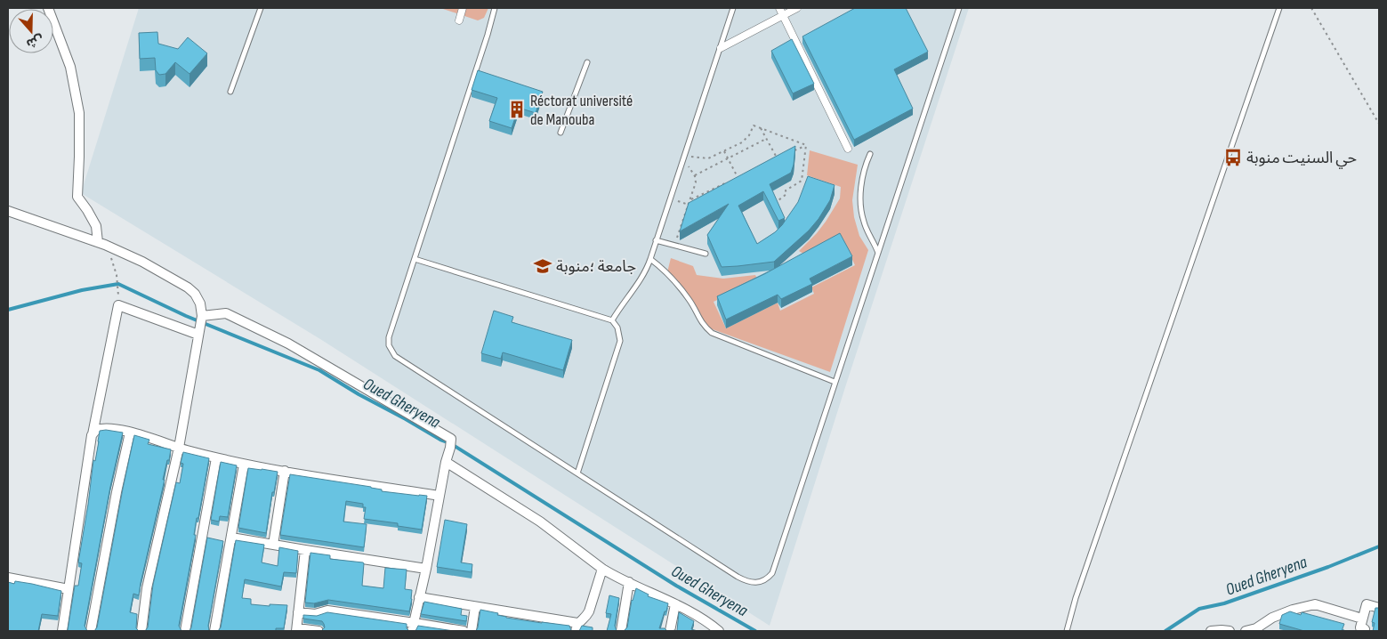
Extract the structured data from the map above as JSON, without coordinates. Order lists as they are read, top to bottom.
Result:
{
  "water": ["Oued Gheryena"],
  "places": {
    "building": ["Réctorat université de Manouba"],
    "bus stop": ["حي السنيت منوبة"],
    "school or university": ["جامعة ؛منوبة"]
  },
  "north": "bottom"
}
